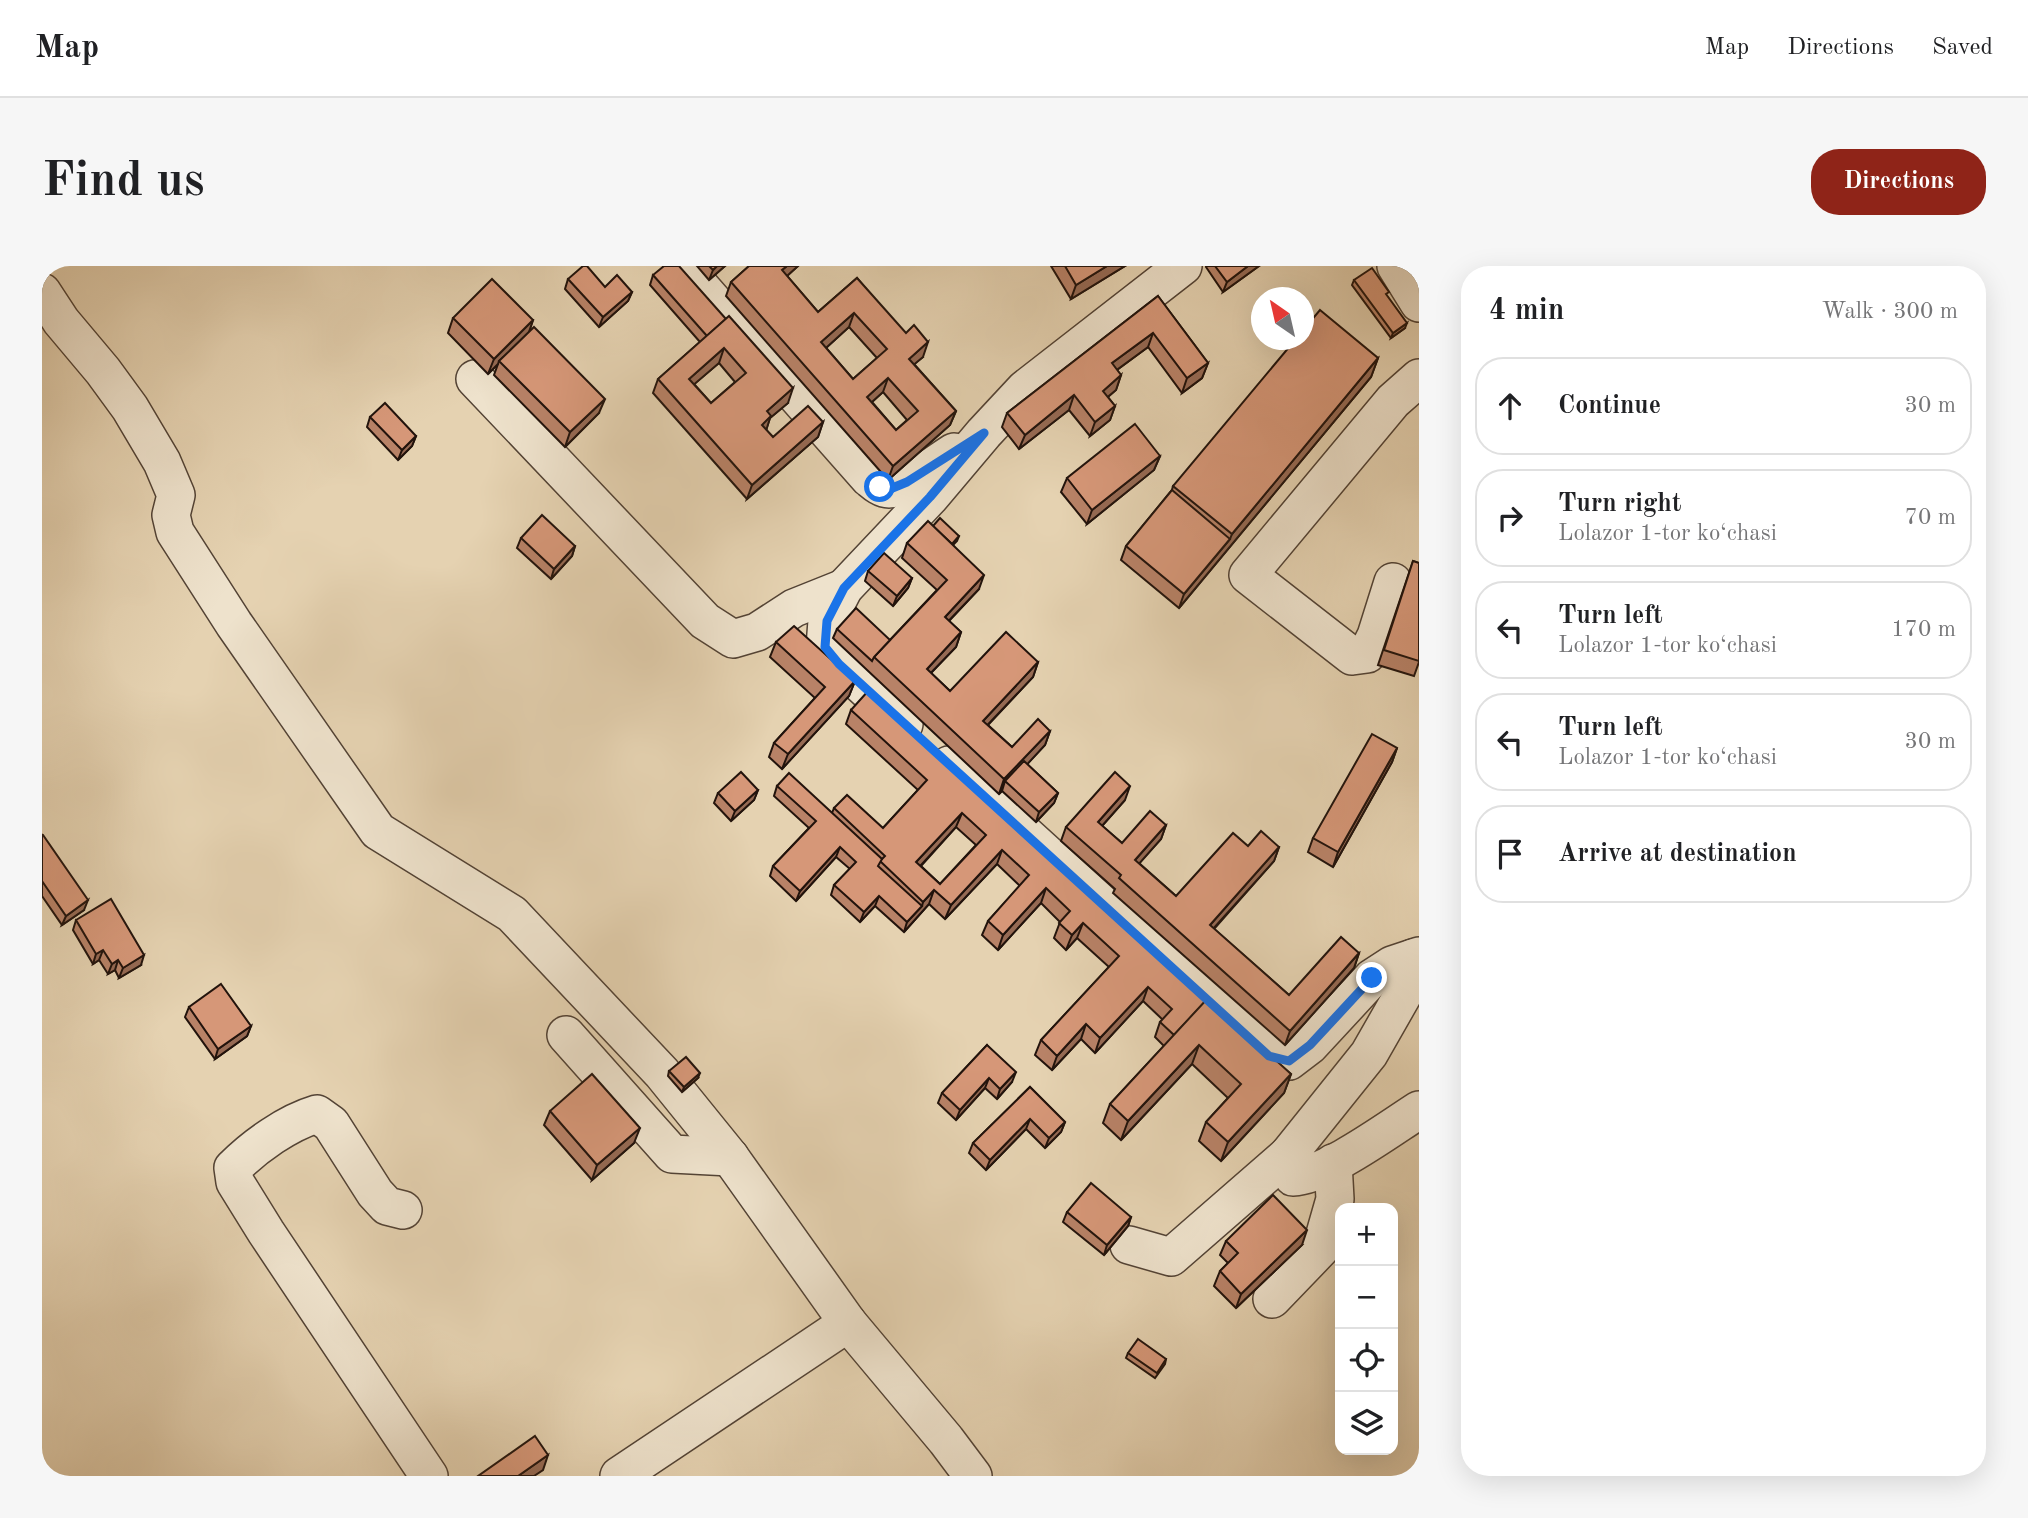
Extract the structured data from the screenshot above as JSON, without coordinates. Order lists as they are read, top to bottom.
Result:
{
  "north": "top left",
  "page": {
    "header": "Map",
    "nav": ["Map", "Directions", "Saved"],
    "buttons": "Directions",
    "title": "Find us",
    "heading": ["4 min", "Walk · 300 m"],
    "list": [
      ["Continue", "30 m"],
      ["Turn right", "Lolazor 1-tor ko‘chasi", "70 m"],
      ["Turn left", "Lolazor 1-tor ko‘chasi", "170 m"],
      ["Turn left", "Lolazor 1-tor ko‘chasi", "30 m"],
      "Arrive at destination"
    ],
    "map_buttons": ["+", "−"]
  }
}
